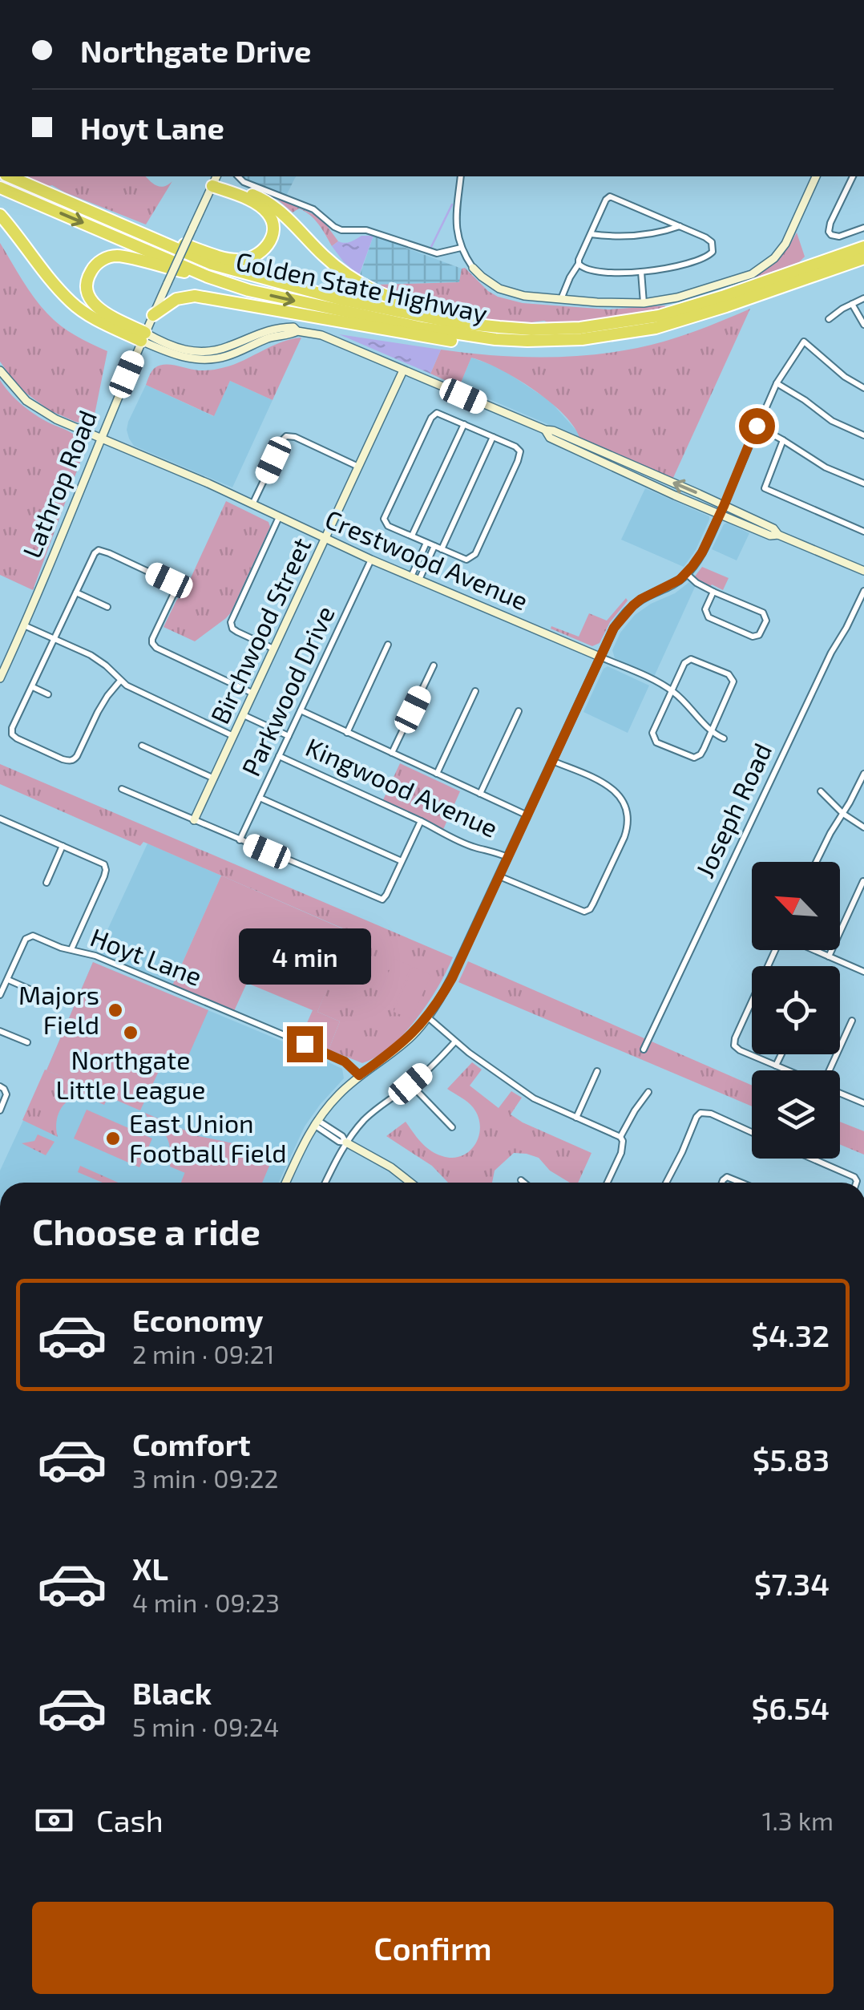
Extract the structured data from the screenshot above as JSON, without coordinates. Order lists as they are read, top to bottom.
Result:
{
  "streets": {
    "highway": ["Golden State Highway"],
    "street": [
      "Lathrop Road",
      "Crestwood Avenue",
      "Birchwood Street",
      "Parkwood Drive",
      "Kingwood Avenue",
      "Joseph Road",
      "Hoyt Lane"
    ]
  },
  "crossings": [
    ["Lathrop Road", "Crestwood Avenue"],
    ["Crestwood Avenue", "Birchwood Street"],
    ["Crestwood Avenue", "Parkwood Drive"],
    ["Parkwood Drive", "Kingwood Avenue"]
  ],
  "places": ["Majors Field", "Northgate Little League", "East Union Football Field"],
  "north": "top left",
  "page": {
    "banner": ["Northgate Drive", "Hoyt Lane"],
    "bubble": "4 min",
    "heading": "Choose a ride",
    "list": [
      {
        "name": "Economy",
        "note": "2 min · 09:21",
        "value": "$4.32"
      },
      {
        "name": "Comfort",
        "note": "3 min · 09:22",
        "value": "$5.83"
      },
      {
        "name": "XL",
        "note": "4 min · 09:23",
        "value": "$7.34"
      },
      {
        "name": "Black",
        "note": "5 min · 09:24",
        "value": "$6.54"
      }
    ],
    "pay": ["Cash", "1.3 km"],
    "buttons": "Confirm"
  }
}
